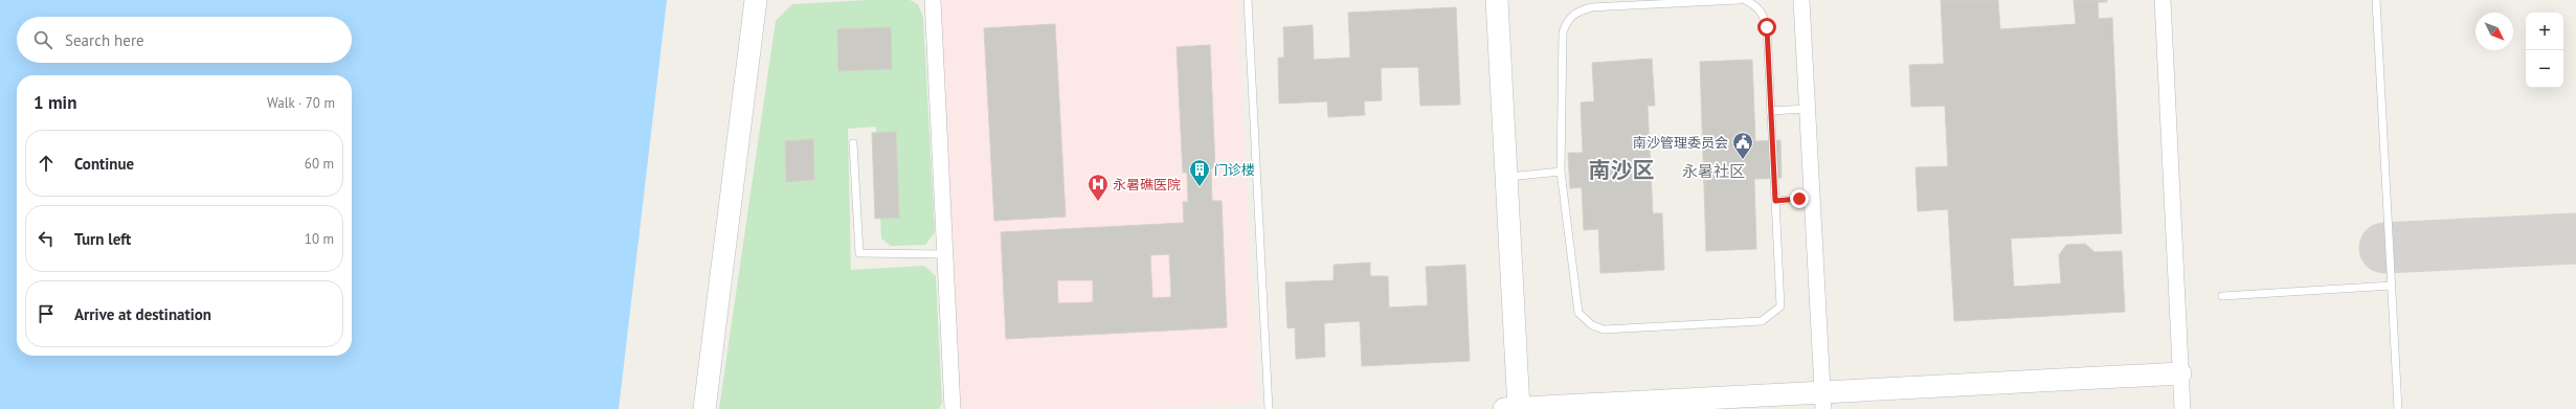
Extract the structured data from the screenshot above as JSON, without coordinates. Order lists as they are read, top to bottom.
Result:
{
  "districts": ["南沙区", "永暑社区"],
  "places": {
    "public building": ["南沙管理委员会"],
    "building": ["门诊楼"],
    "hospital": ["永暑礁医院"]
  },
  "north": "bottom right",
  "page": {
    "map_buttons": ["+", "−"],
    "search": "Search here",
    "heading": ["1 min", "Walk · 70 m"],
    "list": [
      ["Continue", "60 m"],
      ["Turn left", "10 m"],
      "Arrive at destination"
    ]
  }
}
